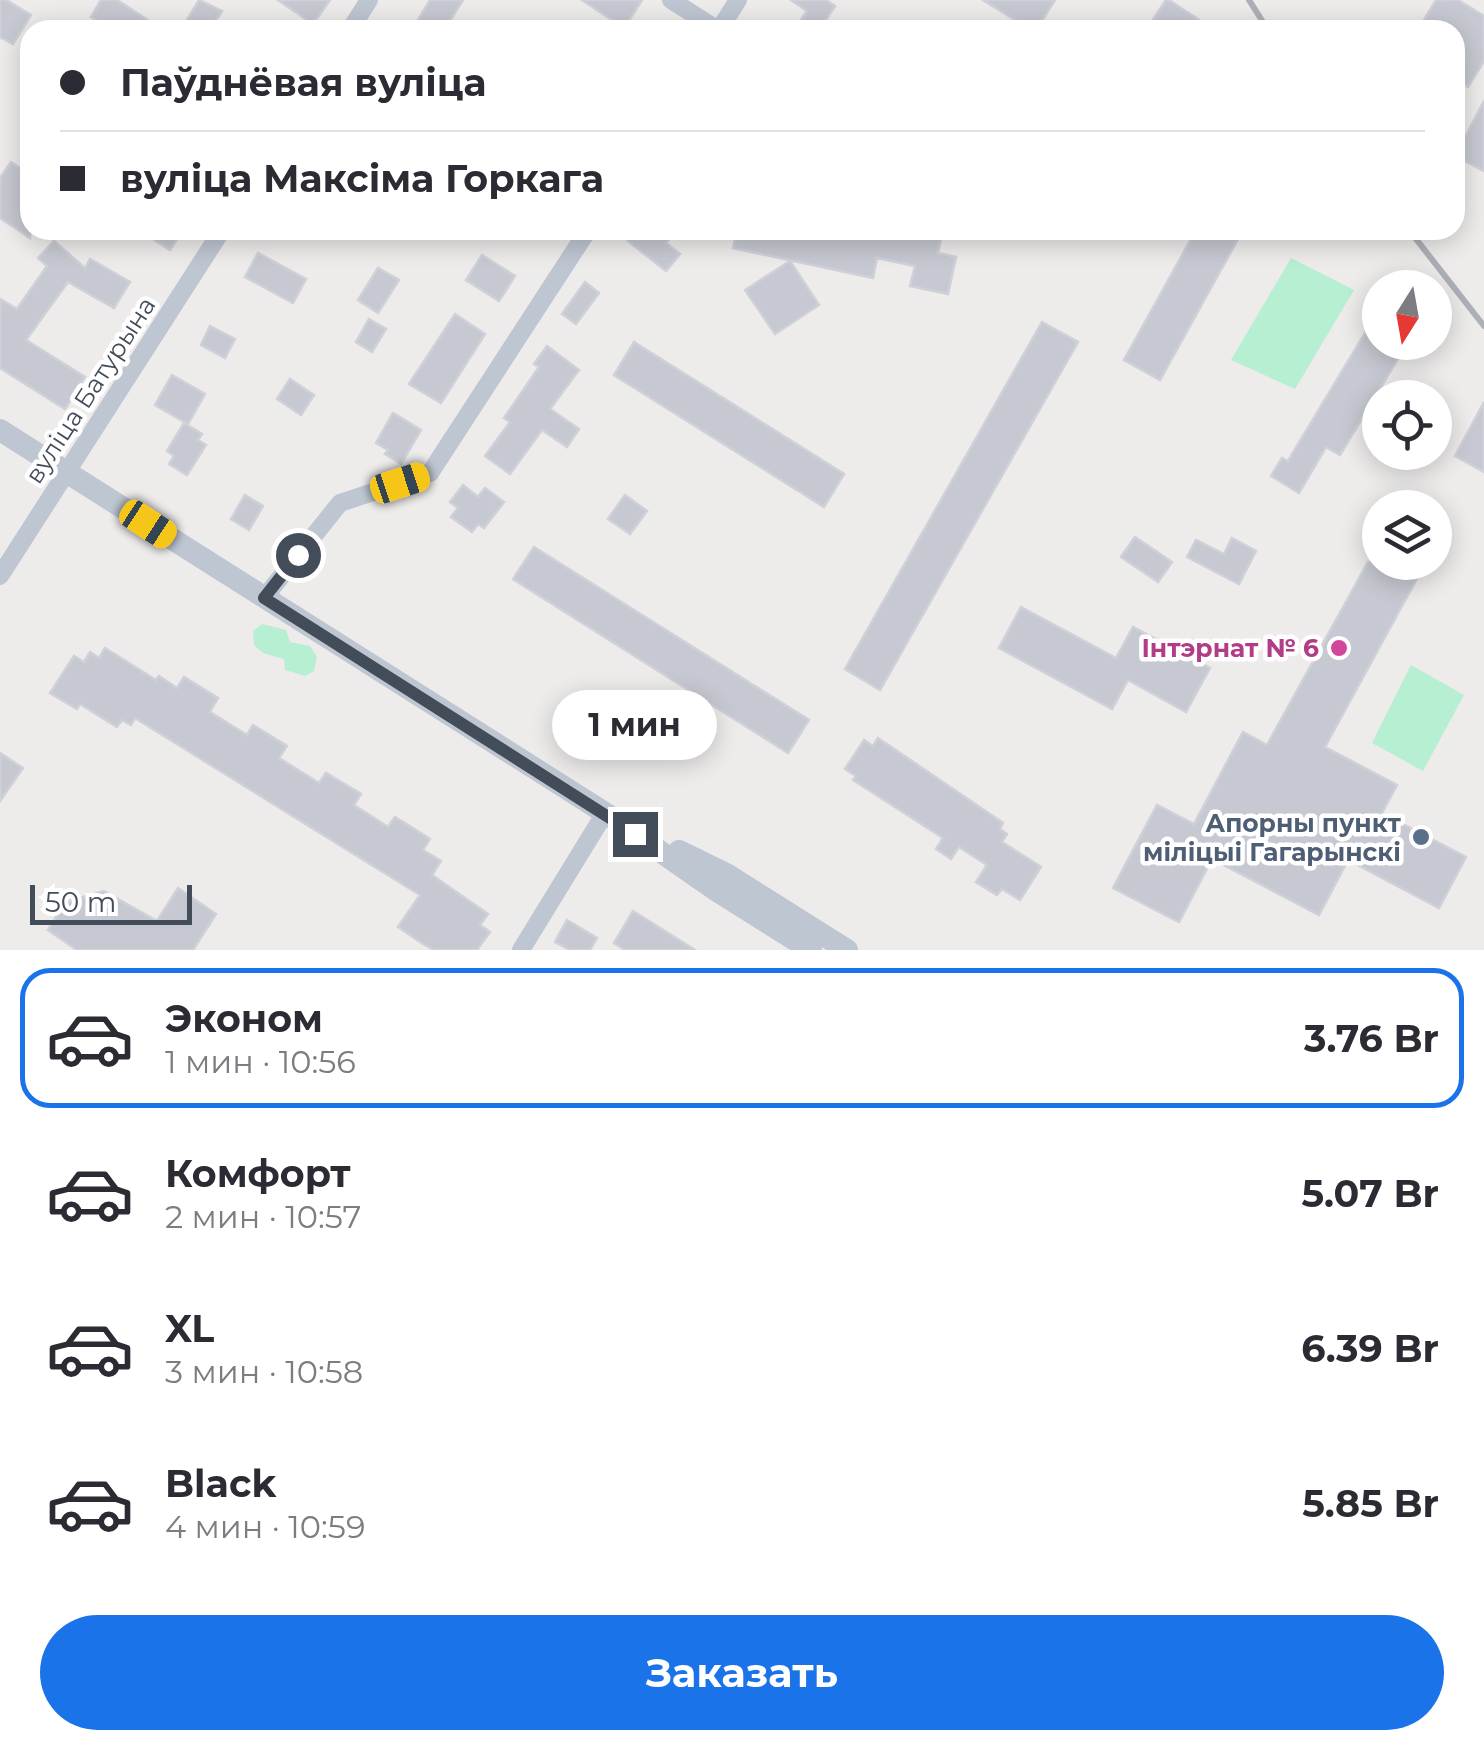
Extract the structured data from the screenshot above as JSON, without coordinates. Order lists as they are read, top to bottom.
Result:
{
  "streets": {
    "street": ["вуліца Батурына"]
  },
  "places": ["Інтэрнат № 6", "Апорны пункт міліцыі Гагарынскі"],
  "scale_bar": "50 m",
  "north": "bottom",
  "page": {
    "banner": ["Паўднёвая вуліца", "вуліца Максіма Горкага"],
    "bubble": "1 мин",
    "scale": "50 m",
    "list": [
      {
        "name": "Эконом",
        "note": "1 мин · 10:56",
        "value": "3.76 Br"
      },
      {
        "name": "Комфорт",
        "note": "2 мин · 10:57",
        "value": "5.07 Br"
      },
      {
        "name": "XL",
        "note": "3 мин · 10:58",
        "value": "6.39 Br"
      },
      {
        "name": "Black",
        "note": "4 мин · 10:59",
        "value": "5.85 Br"
      }
    ],
    "buttons": "Заказать"
  }
}
